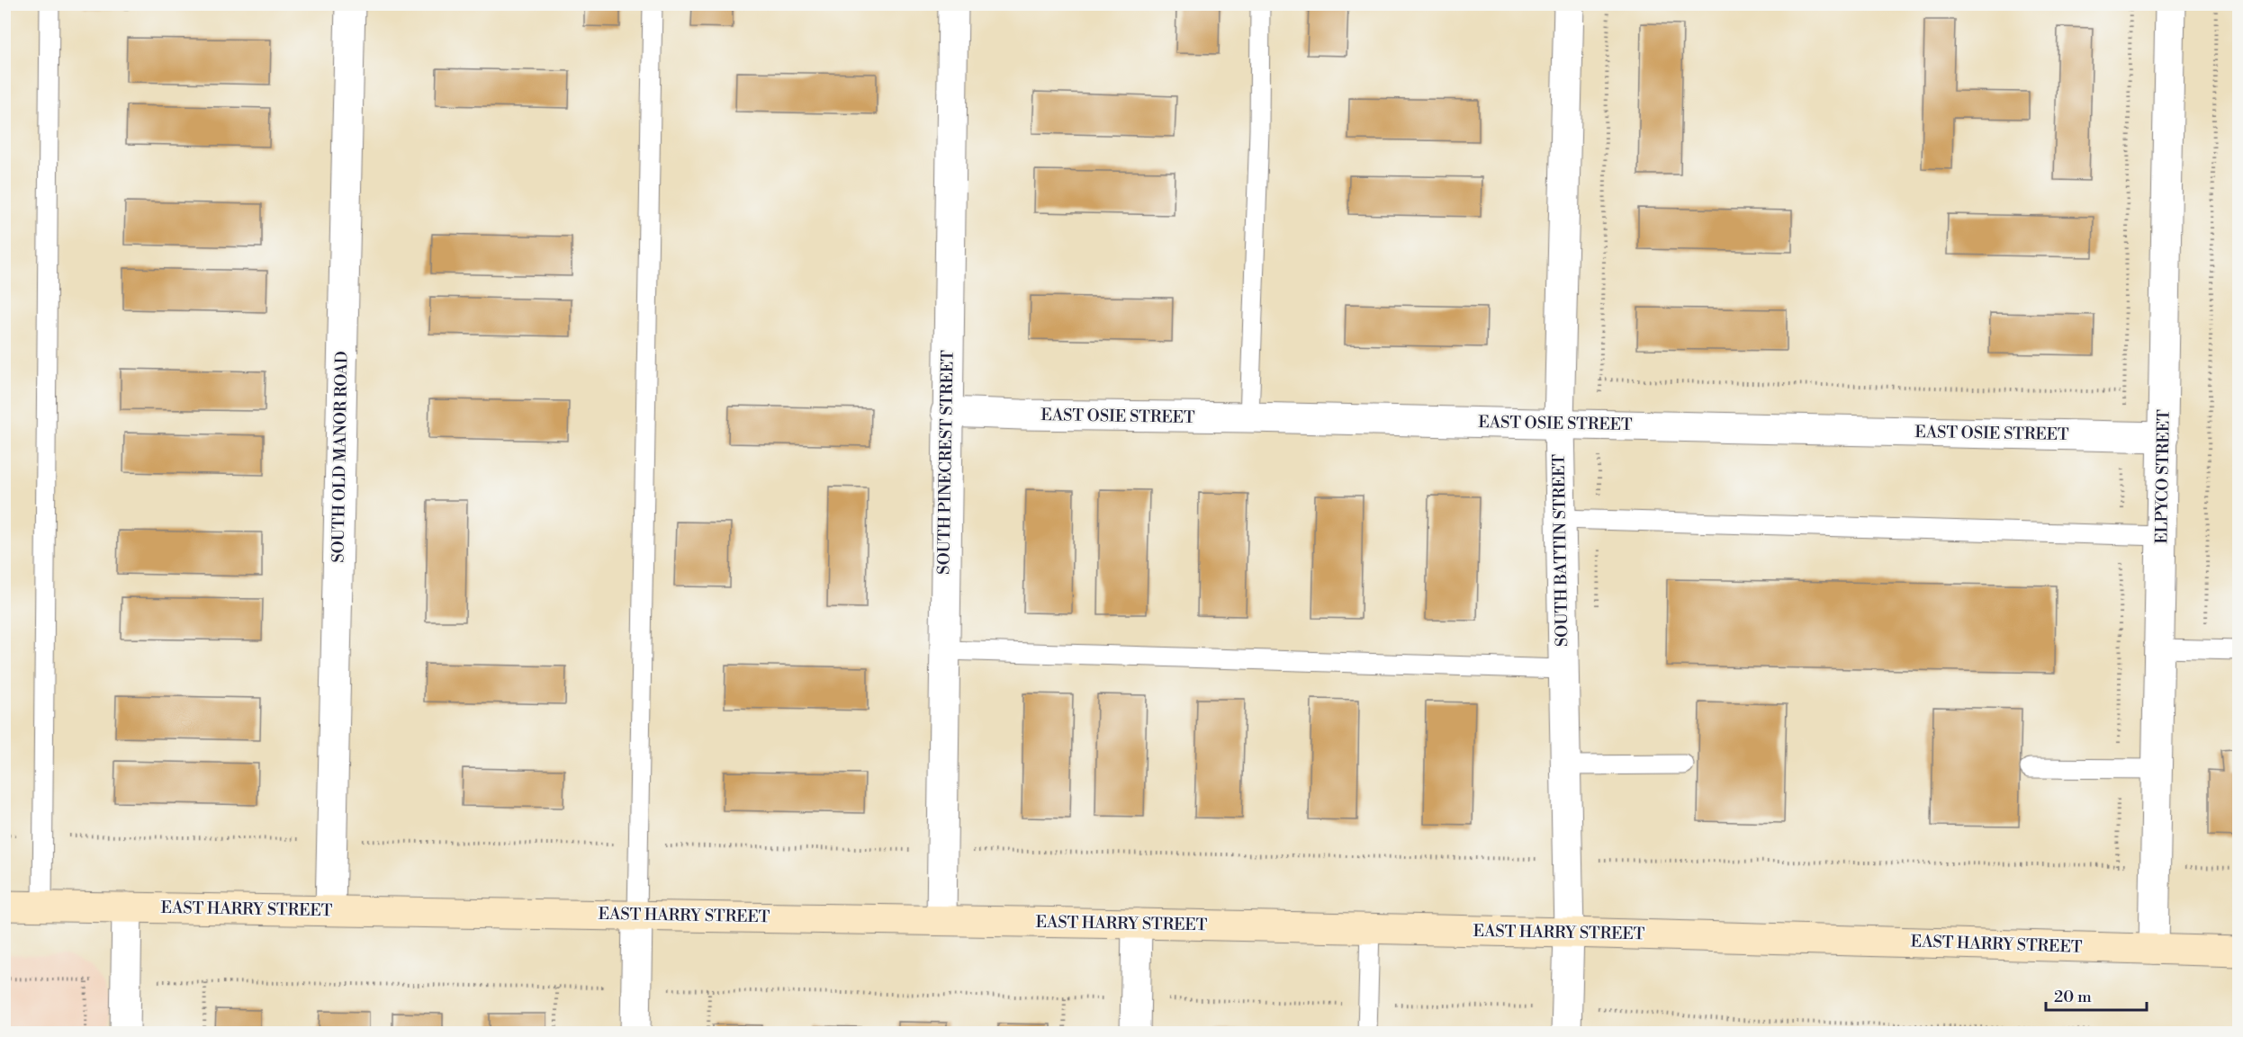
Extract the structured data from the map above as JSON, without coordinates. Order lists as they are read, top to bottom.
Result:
{
  "streets": {
    "main road": ["EAST HARRY STREET"],
    "street": [
      "EAST OSIE STREET",
      "SOUTH OLD MANOR ROAD",
      "SOUTH PINECREST STREET",
      "ELPYCO STREET",
      "SOUTH BATTIN STREET"
    ]
  },
  "crossings": [
    ["EAST OSIE STREET", "SOUTH PINECREST STREET"],
    ["EAST OSIE STREET", "ELPYCO STREET"],
    ["EAST OSIE STREET", "SOUTH BATTIN STREET"],
    ["SOUTH OLD MANOR ROAD", "EAST HARRY STREET"],
    ["SOUTH PINECREST STREET", "EAST HARRY STREET"],
    ["ELPYCO STREET", "EAST HARRY STREET"],
    ["SOUTH BATTIN STREET", "EAST HARRY STREET"]
  ],
  "scale_bar": "20 m"
}
